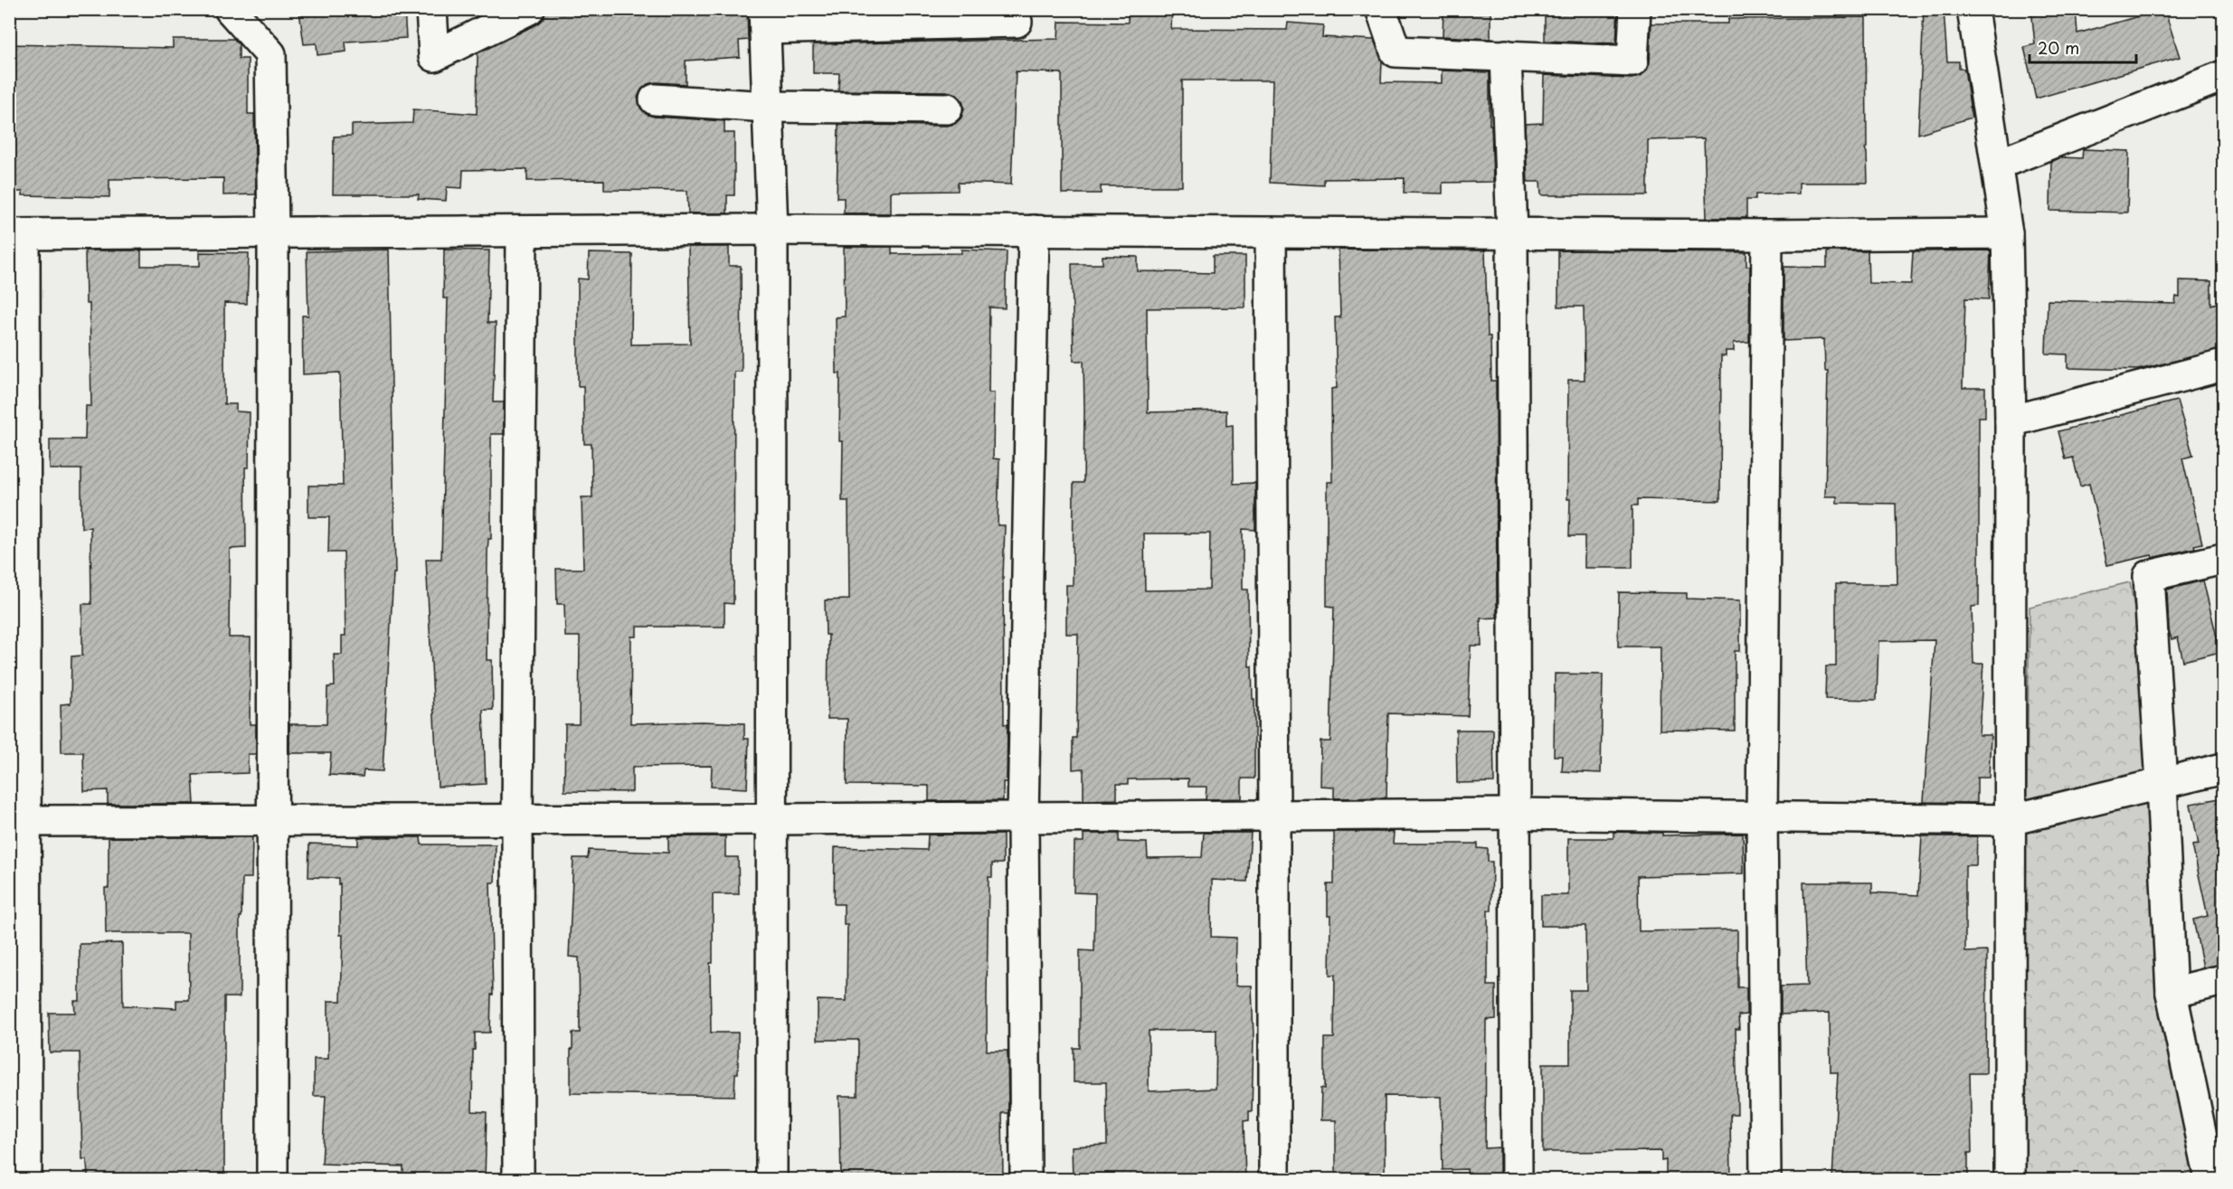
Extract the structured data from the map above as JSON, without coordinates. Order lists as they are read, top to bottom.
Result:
{
  "scale_bar": "20 m"
}
